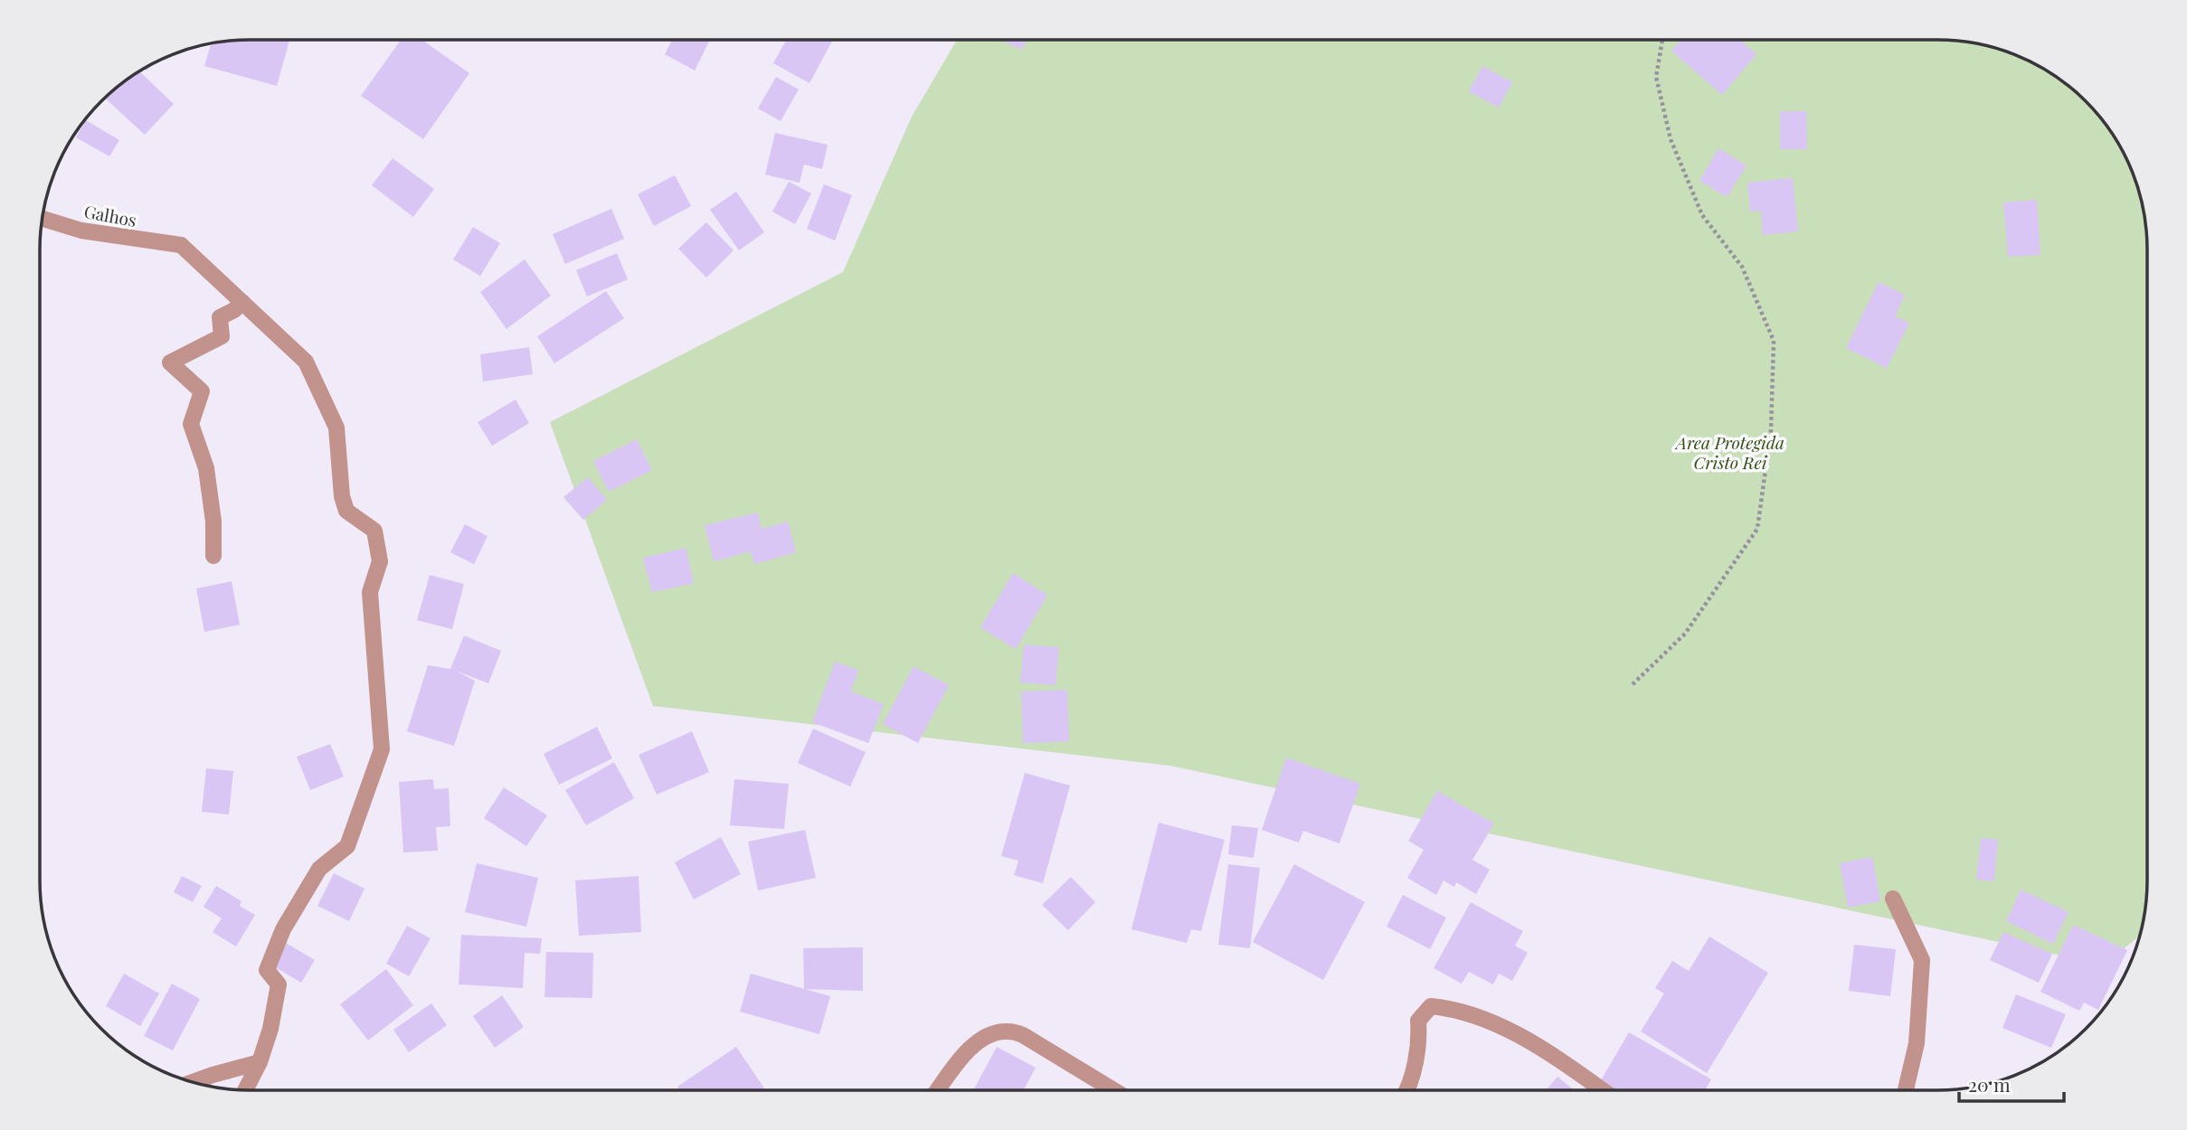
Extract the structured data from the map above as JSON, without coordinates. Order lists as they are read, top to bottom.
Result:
{
  "streets": {
    "street": ["Galhos"]
  },
  "parks": ["Area Protegida Cristo Rei"],
  "scale_bar": "20 m"
}
